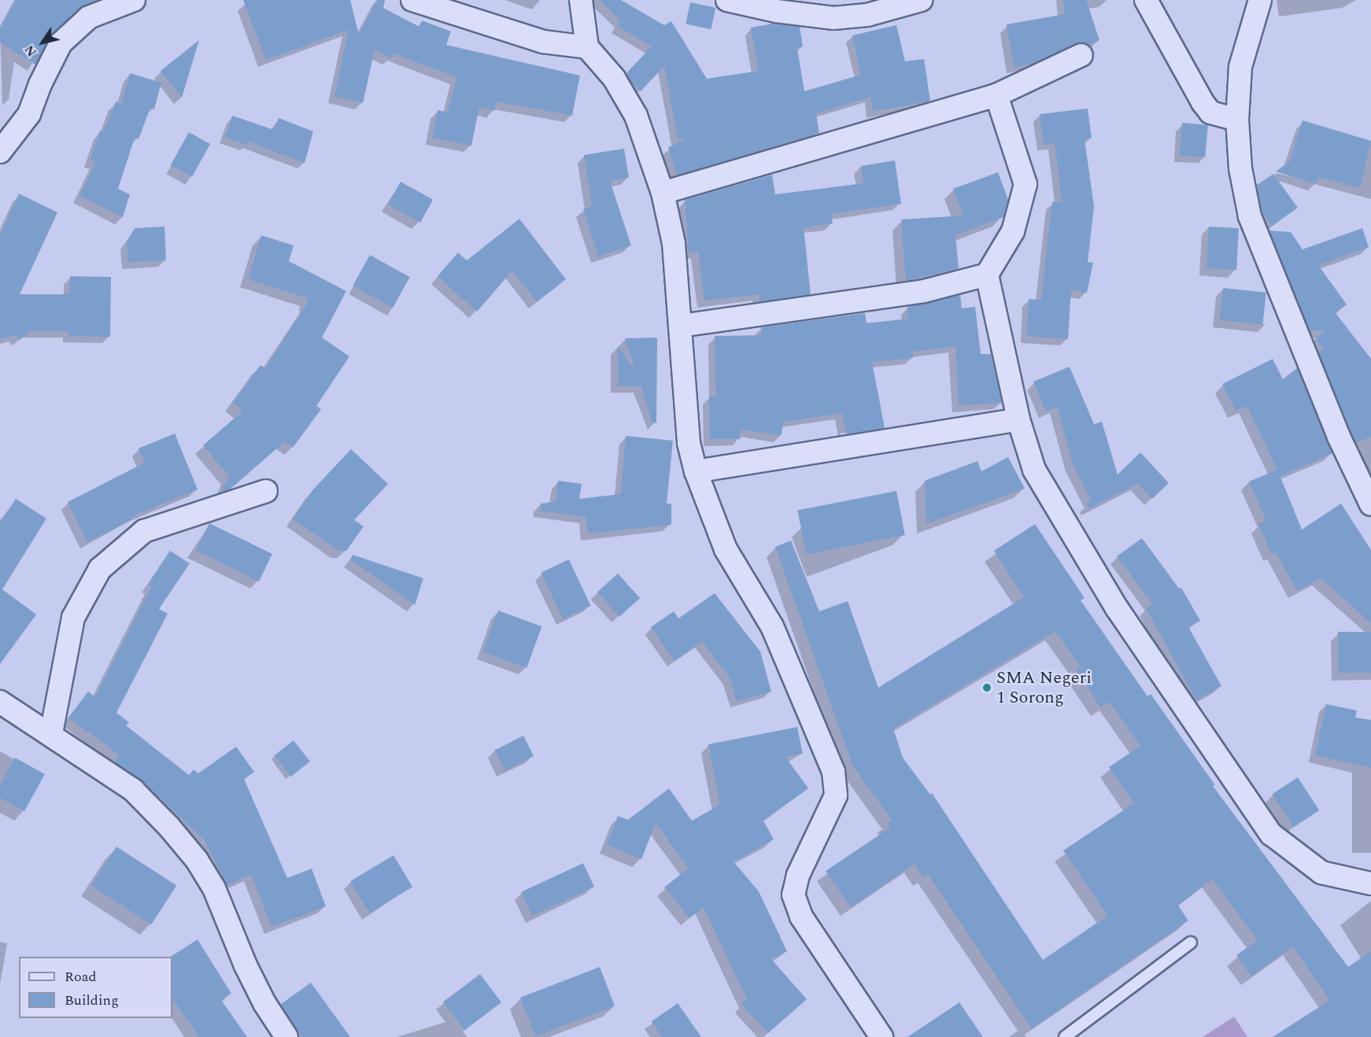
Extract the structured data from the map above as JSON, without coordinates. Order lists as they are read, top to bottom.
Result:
{
  "places": ["SMA Negeri 1 Sorong"],
  "legend": ["Road", "Building"],
  "north": "bottom left"
}
